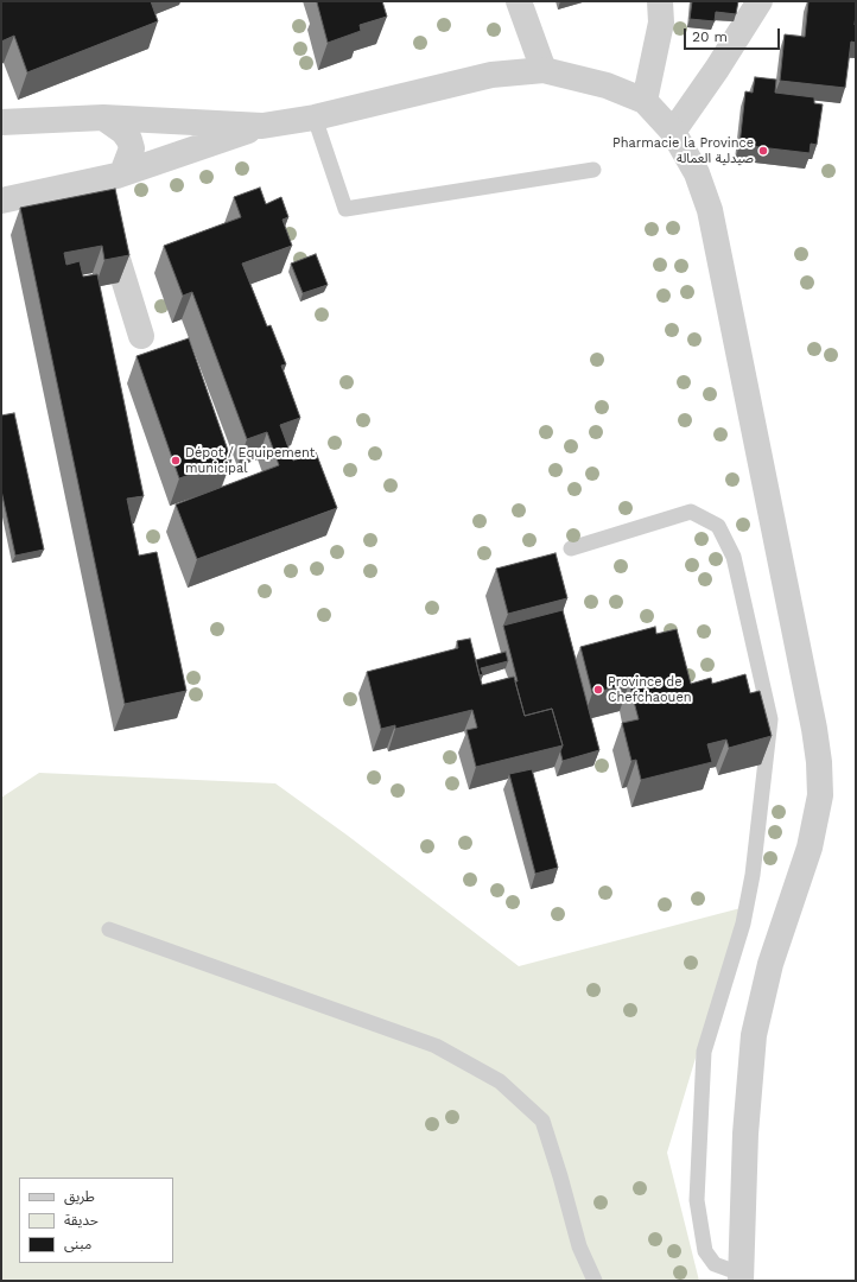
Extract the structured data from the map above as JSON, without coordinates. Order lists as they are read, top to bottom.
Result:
{
  "places": ["Pharmacie la Province صيدلية العمالة", "Dépot / Equipement municipal", "Province de Chefchaouen"],
  "legend": ["طريق", "حديقة", "مبنى"],
  "scale_bar": "20 m"
}
